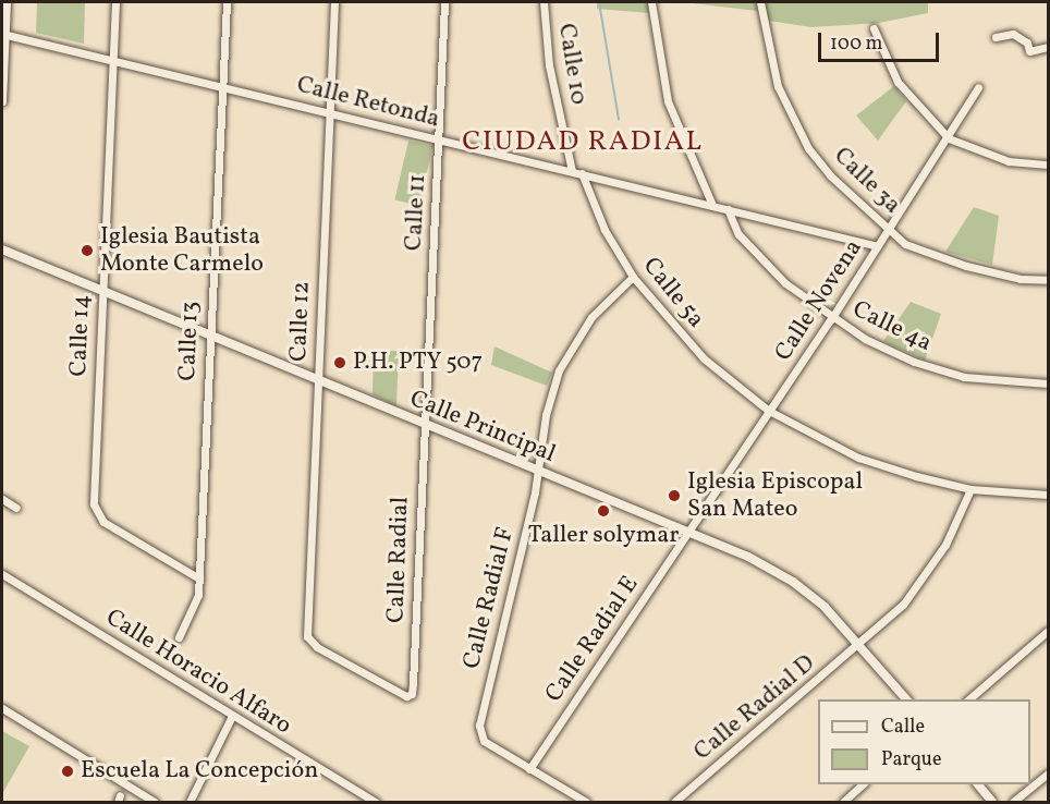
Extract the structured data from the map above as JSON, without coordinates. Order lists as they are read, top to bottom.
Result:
{
  "streets": {
    "street": [
      "Calle 10",
      "Calle Retonda",
      "Calle 3a",
      "Calle 11",
      "Calle 5a",
      "Calle Novena",
      "Calle 12",
      "Calle 4a",
      "Calle 14",
      "Calle 13",
      "Calle Principal",
      "Calle Radial",
      "Calle Radial F",
      "Calle Radial E",
      "Calle Horacio Alfaro",
      "Calle Radial D"
    ]
  },
  "crossings": [
    ["Calle 10", "Calle Retonda"],
    ["Calle Retonda", "Calle 11"],
    ["Calle Retonda", "Calle 5a"],
    ["Calle Retonda", "Calle Novena"],
    ["Calle Retonda", "Calle 12"],
    ["Calle Retonda", "Calle 4a"],
    ["Calle Retonda", "Calle 14"],
    ["Calle Retonda", "Calle 13"],
    ["Calle 3a", "Calle Novena"],
    ["Calle 11", "Calle Principal"],
    ["Calle 11", "Calle Radial"],
    ["Calle 5a", "Calle Novena"],
    ["Calle 5a", "Calle Radial D"],
    ["Calle Novena", "Calle 4a"],
    ["Calle Novena", "Calle Principal"],
    ["Calle Novena", "Calle Radial E"],
    ["Calle 12", "Calle Principal"],
    ["Calle 12", "Calle Radial"],
    ["Calle 14", "Calle 13"],
    ["Calle 14", "Calle Principal"],
    ["Calle 13", "Calle Principal"],
    ["Calle Principal", "Calle Radial"],
    ["Calle Principal", "Calle Radial F"],
    ["Calle Principal", "Calle Radial E"],
    ["Calle Principal", "Calle Radial D"],
    ["Calle Radial F", "Calle Radial E"]
  ],
  "districts": ["CIUDAD RADIAL"],
  "places": [
    "Iglesia Bautista Monte Carmelo",
    "P.H. PTY 507",
    "Iglesia Episcopal San Mateo",
    "Taller solymar",
    "Escuela La Concepción"
  ],
  "legend": ["Calle", "Parque"],
  "scale_bar": "100 m"
}
